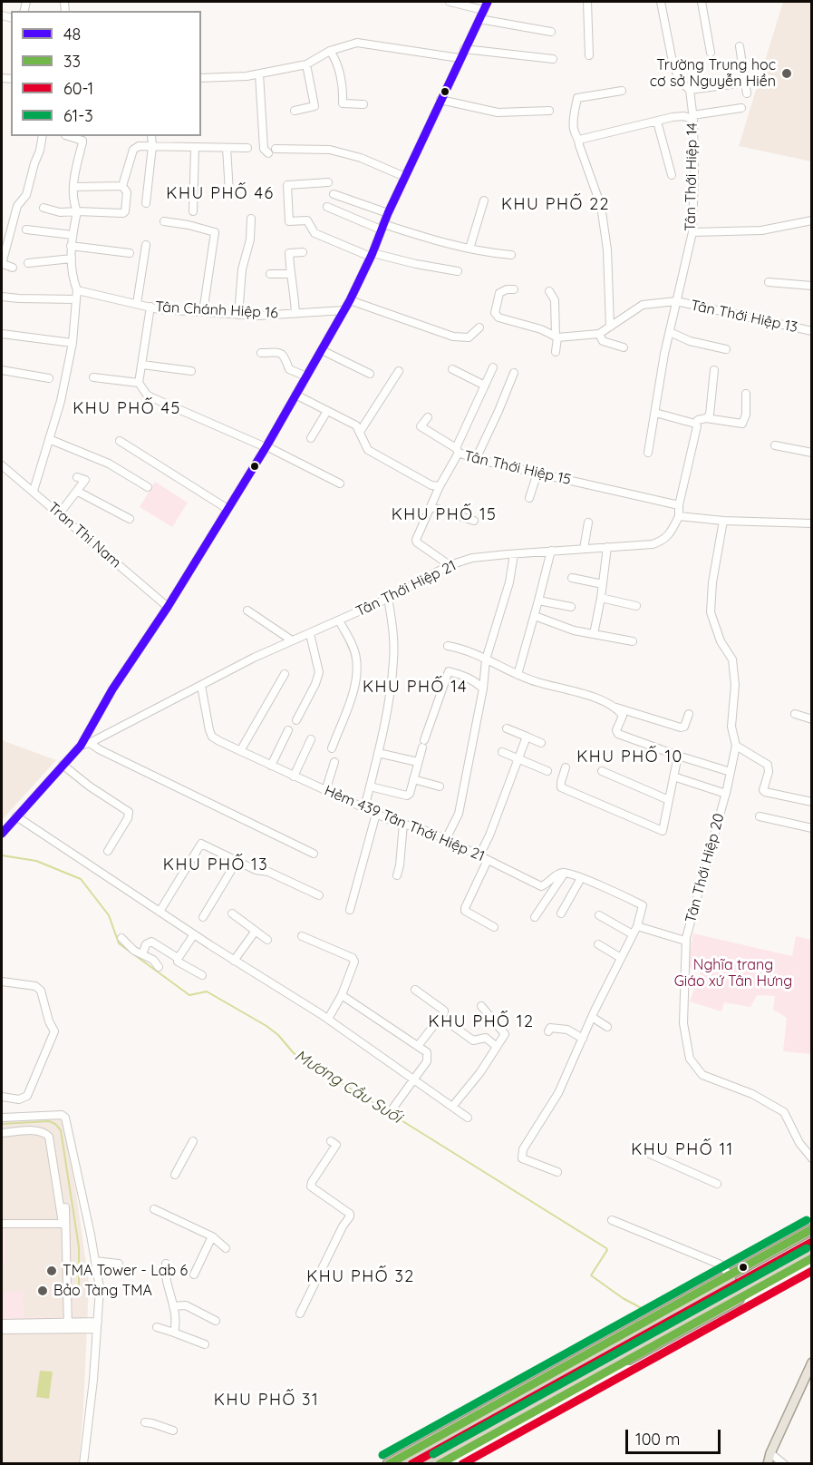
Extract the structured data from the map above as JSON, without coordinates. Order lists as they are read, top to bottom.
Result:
{
  "streets": {
    "street": [
      "Tân Thới Hiệp 14",
      "Tân Chánh Hiệp 16",
      "Tân Thới Hiệp 13",
      "Tân Thới Hiệp 15",
      "Tran Thi Nam",
      "Tân Thới Hiệp 21",
      "Hẻm 439 Tân Thới Hiệp 21",
      "Tân Thới Hiệp 20"
    ]
  },
  "crossings": [
    ["Tân Thới Hiệp 14", "Tân Thới Hiệp 13"],
    ["Tân Thới Hiệp 15", "Tân Thới Hiệp 21"],
    ["Tân Thới Hiệp 21", "Hẻm 439 Tân Thới Hiệp 21"]
  ],
  "districts": [
    "KHU PHỐ 46",
    "KHU PHỐ 22",
    "KHU PHỐ 45",
    "KHU PHỐ 15",
    "KHU PHỐ 14",
    "KHU PHỐ 10",
    "KHU PHỐ 13",
    "KHU PHỐ 12",
    "KHU PHỐ 11",
    "KHU PHỐ 32",
    "KHU PHỐ 31"
  ],
  "water": ["Mương Cầu Suối"],
  "parks": ["Nghĩa trang Giáo xứ Tân Hưng"],
  "places": ["Trường Trung học cơ sở Nguyễn Hiền", "TMA Tower - Lab 6", "Bảo Tàng TMA"],
  "lines": [
    "transit line 48",
    "transit line 61-3",
    "transit line 33",
    "transit line 60-1"
  ],
  "legend": [
    "48",
    "33",
    "60-1",
    "61-3"
  ],
  "scale_bar": "100 m"
}
